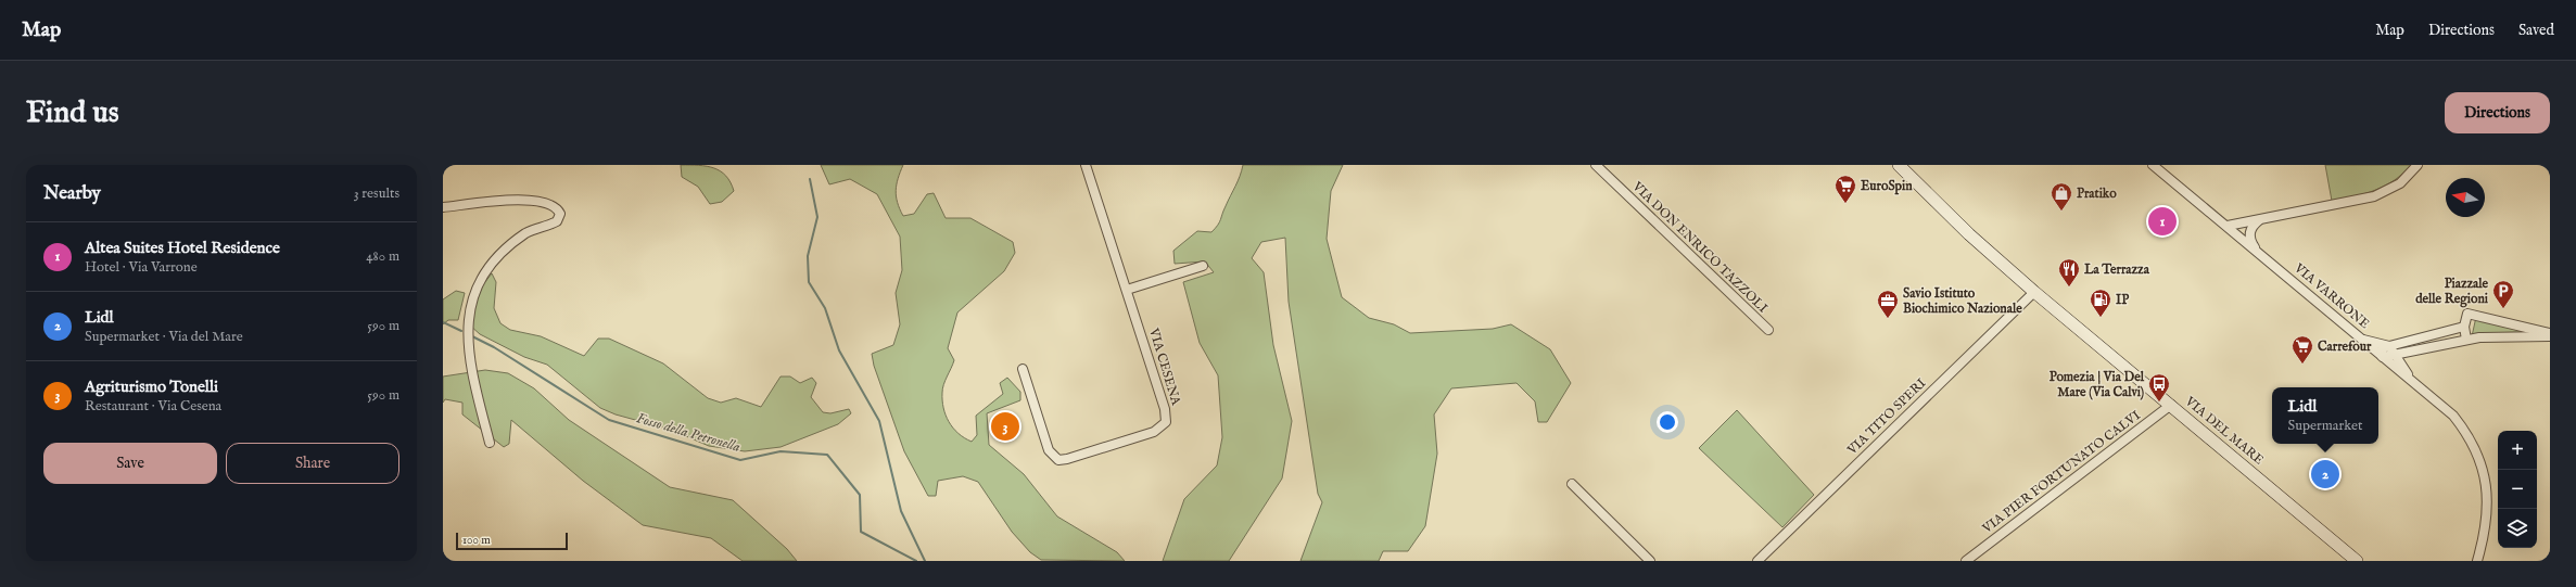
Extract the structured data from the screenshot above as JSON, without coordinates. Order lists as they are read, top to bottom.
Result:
{
  "streets": {
    "main road": ["VIA DEL MARE"],
    "street": [
      "VIA DON ENRICO TAZZOLI",
      "VIA VARRONE",
      "VIA CESENA",
      "VIA TITO SPERI",
      "VIA PIER FORTUNATO CALVI"
    ]
  },
  "crossings": [
    ["VIA TITO SPERI", "VIA DEL MARE"],
    ["VIA DEL MARE", "VIA PIER FORTUNATO CALVI"]
  ],
  "water": ["Fosso della Petronella"],
  "places": {
    "supermarket": ["EuroSpin", "Carrefour"],
    "shop": ["Pratiko"],
    "restaurant": ["La Terrazza"],
    "parking": ["Piazzale delle Regioni"],
    "fuel station": ["IP"],
    "office": ["Savio Istituto Biochimico Nazionale"],
    "bus stop": ["Pomezia | Via Del Mare (Via Calvi)"]
  },
  "scale_bar": "100 m",
  "north": "left",
  "page": {
    "header": "Map",
    "nav": ["Map", "Directions", "Saved"],
    "buttons": [
      "Directions",
      ["Save", "Share"]
    ],
    "title": "Find us",
    "heading": ["Nearby", "3 results"],
    "pins": ["1", "3", "2"],
    "list": [
      {
        "mark": "1",
        "name": "Altea Suites Hotel Residence",
        "note": "Hotel · Via Varrone",
        "value": "480 m"
      },
      {
        "mark": "2",
        "name": "Lidl",
        "note": "Supermarket · Via del Mare",
        "value": "590 m"
      },
      {
        "mark": "3",
        "name": "Agriturismo Tonelli",
        "note": "Restaurant · Via Cesena",
        "value": "590 m"
      }
    ],
    "popup": ["Lidl", "Supermarket"],
    "map_buttons": ["+", "−"],
    "scale": "100 m"
  }
}
